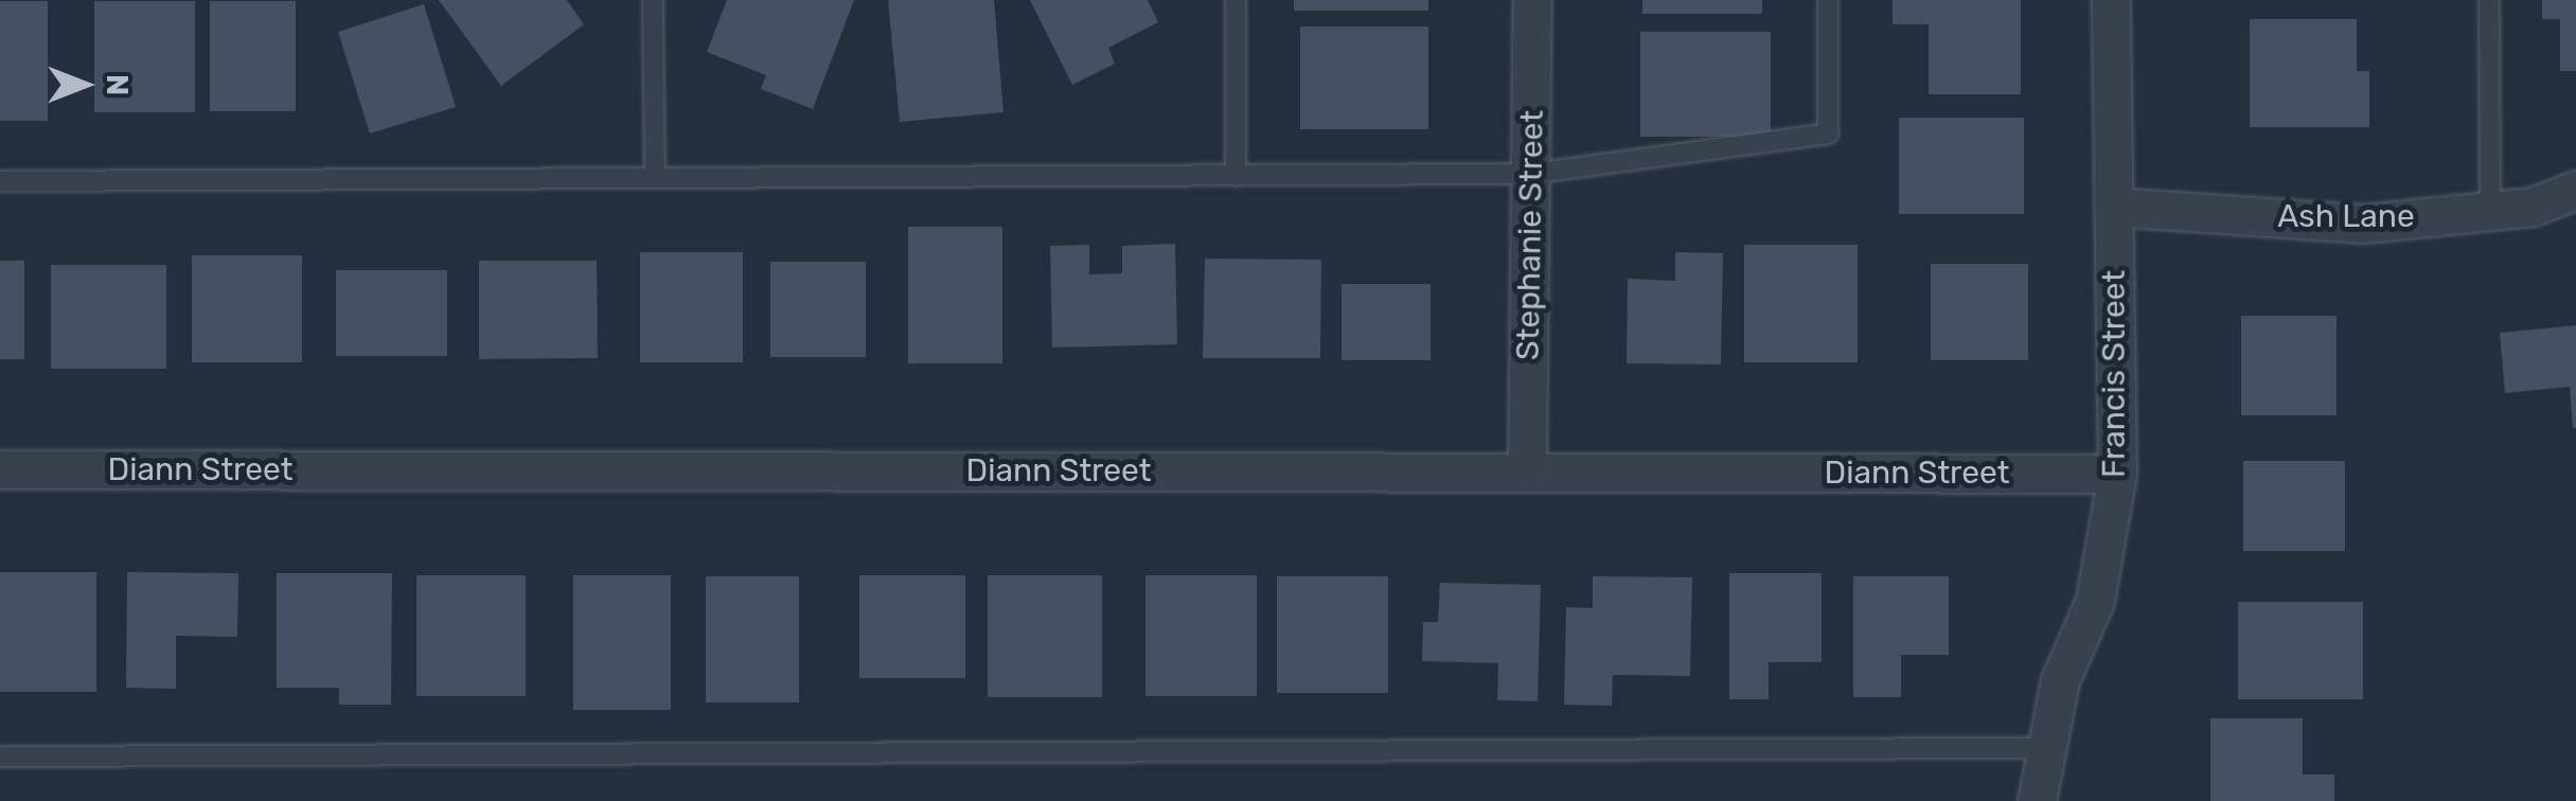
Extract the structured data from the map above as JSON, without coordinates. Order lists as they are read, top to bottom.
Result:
{
  "streets": {
    "street": [
      "Ash Lane",
      "Stephanie Street",
      "Francis Street",
      "Diann Street"
    ]
  },
  "crossings": [
    ["Ash Lane", "Francis Street"],
    ["Stephanie Street", "Diann Street"],
    ["Francis Street", "Diann Street"]
  ],
  "north": "right"
}
